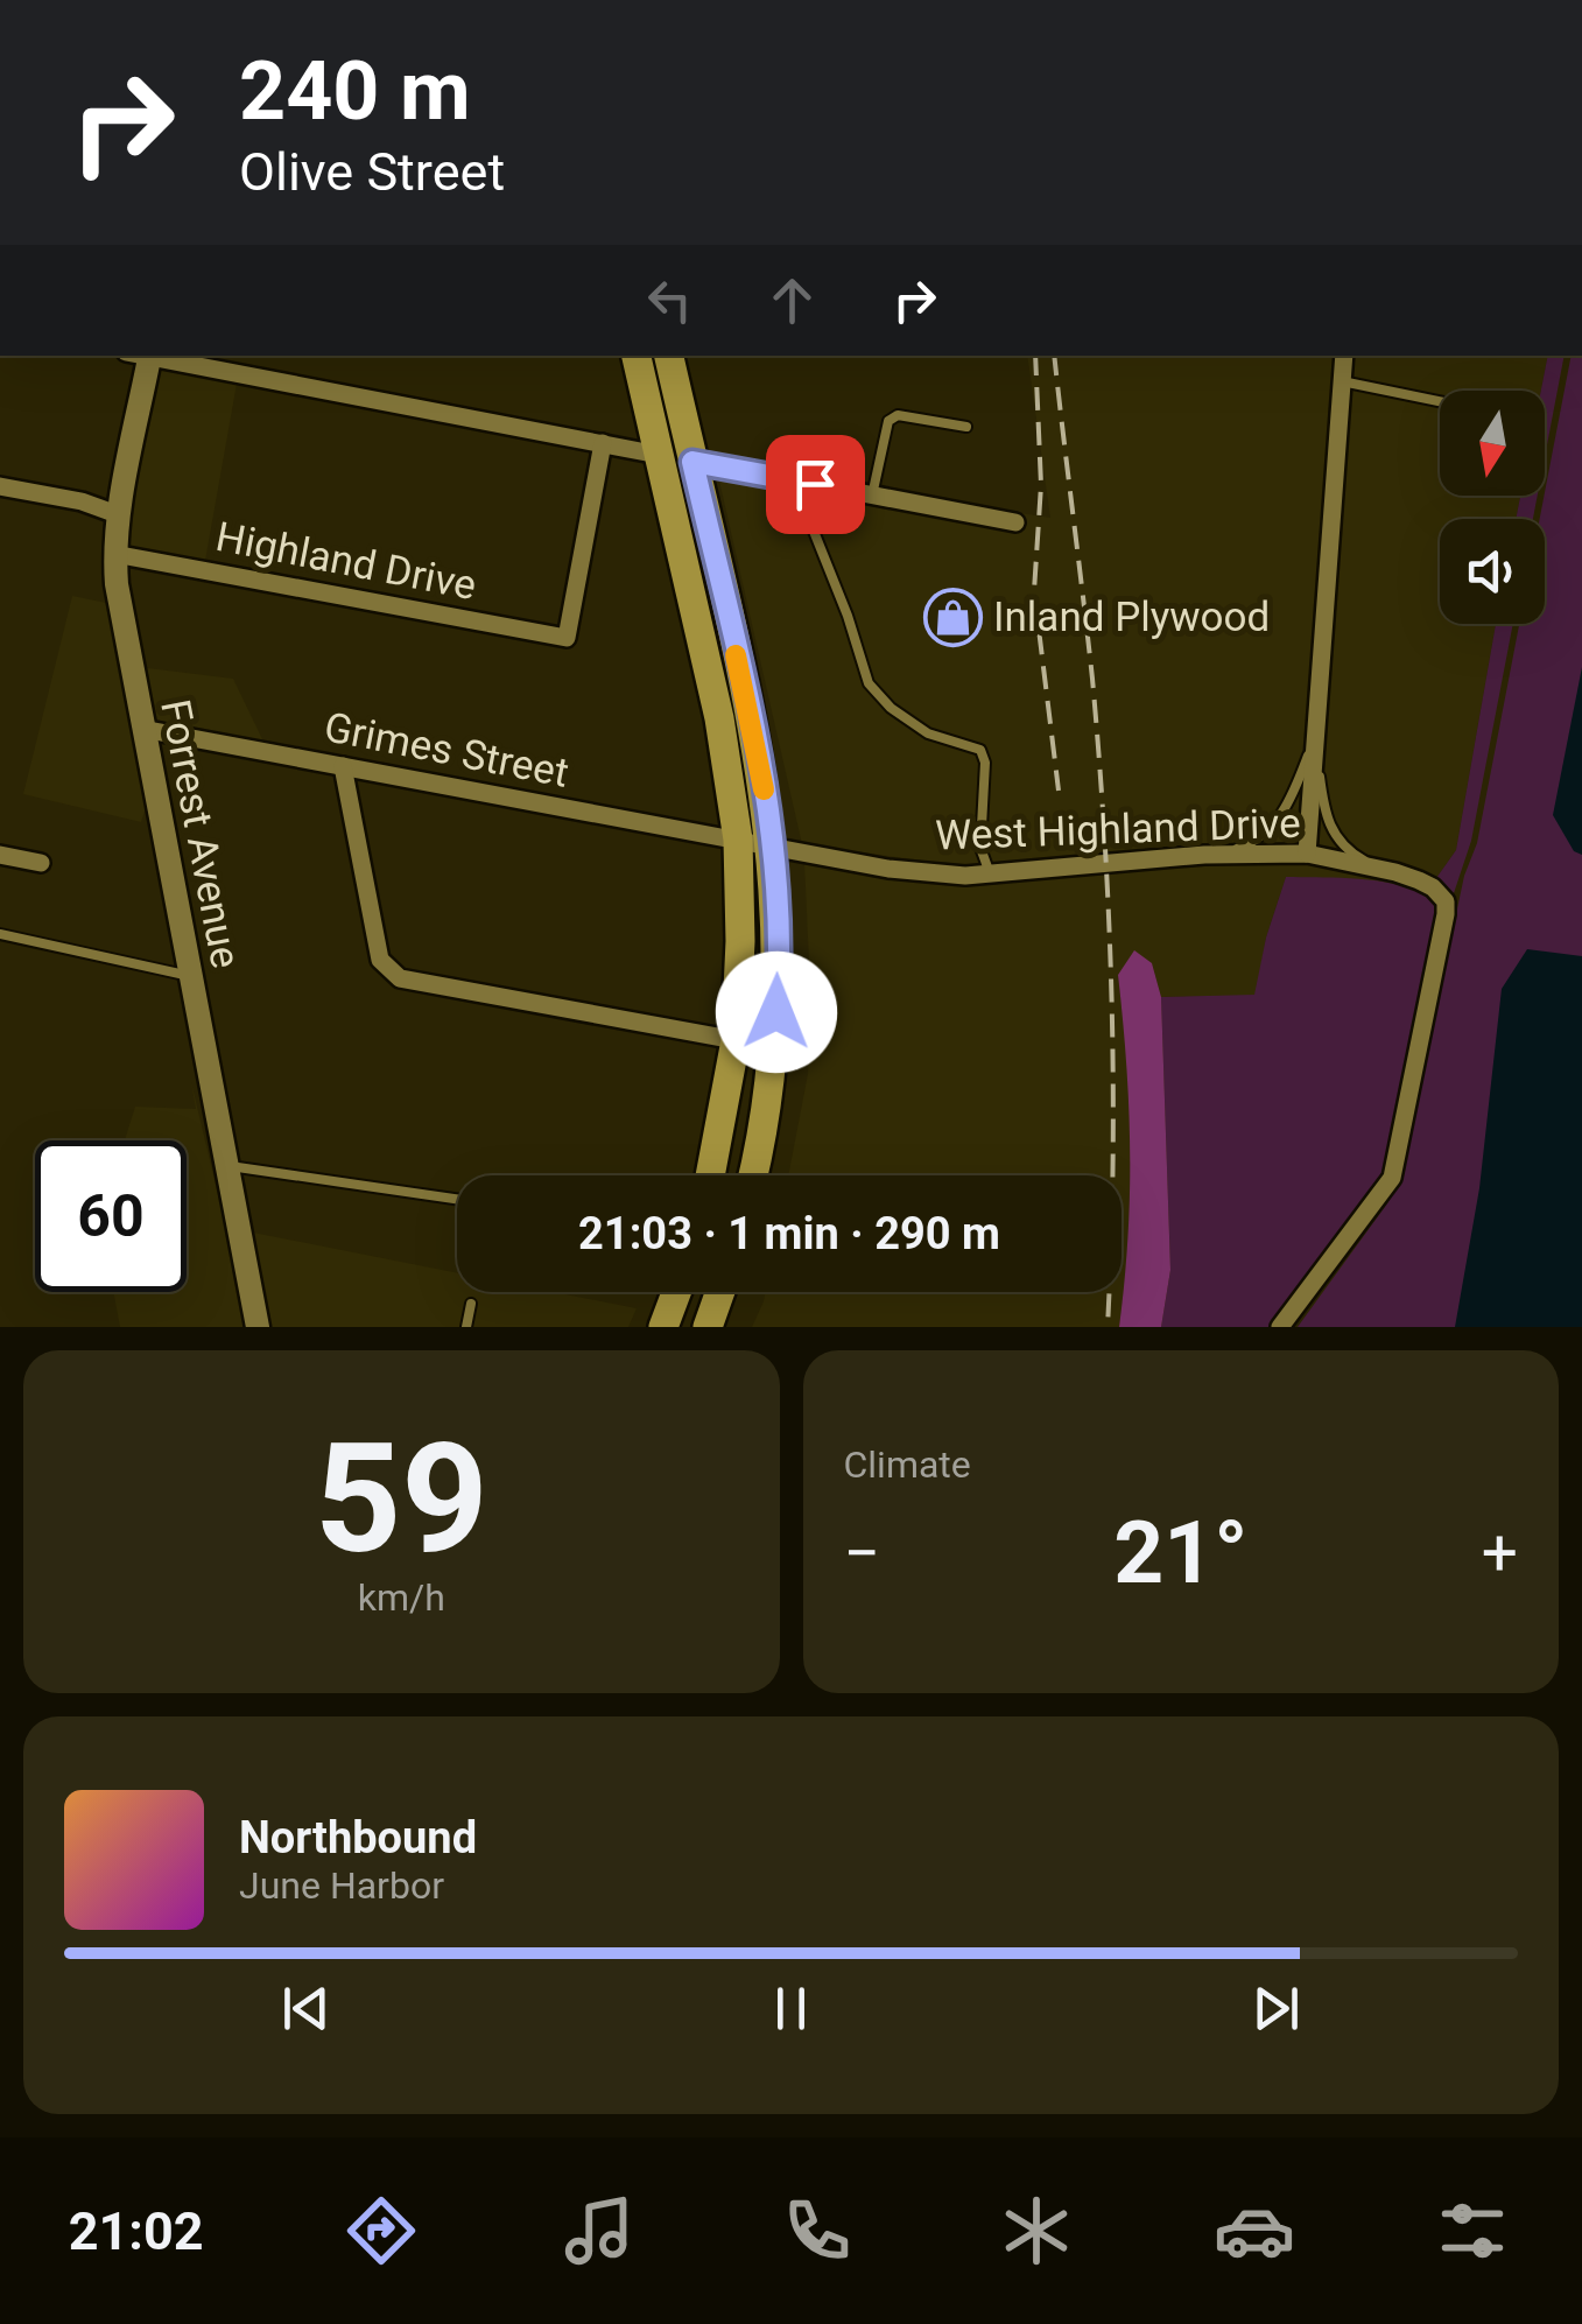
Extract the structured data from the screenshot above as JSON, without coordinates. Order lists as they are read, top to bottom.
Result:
{
  "streets": {
    "street": [
      "Highland Drive",
      "Grimes Street",
      "West Highland Drive",
      "Forrest Avenue"
    ]
  },
  "crossings": [
    ["Highland Drive", "Forrest Avenue"],
    ["Grimes Street", "West Highland Drive"],
    ["Grimes Street", "Forrest Avenue"]
  ],
  "places": {
    "shop": ["Inland Plywood"]
  },
  "north": "bottom",
  "page": {
    "turn": ["240 m", "Olive Street"],
    "limit": "60",
    "trip": "21:03 · 1 min · 290 m",
    "tile": [
      ["59", "km/h"],
      "Climate"
    ],
    "heat": ["−", "21°", "+"],
    "song": ["Northbound", "June Harbor"],
    "tabs": "21:02"
  }
}
